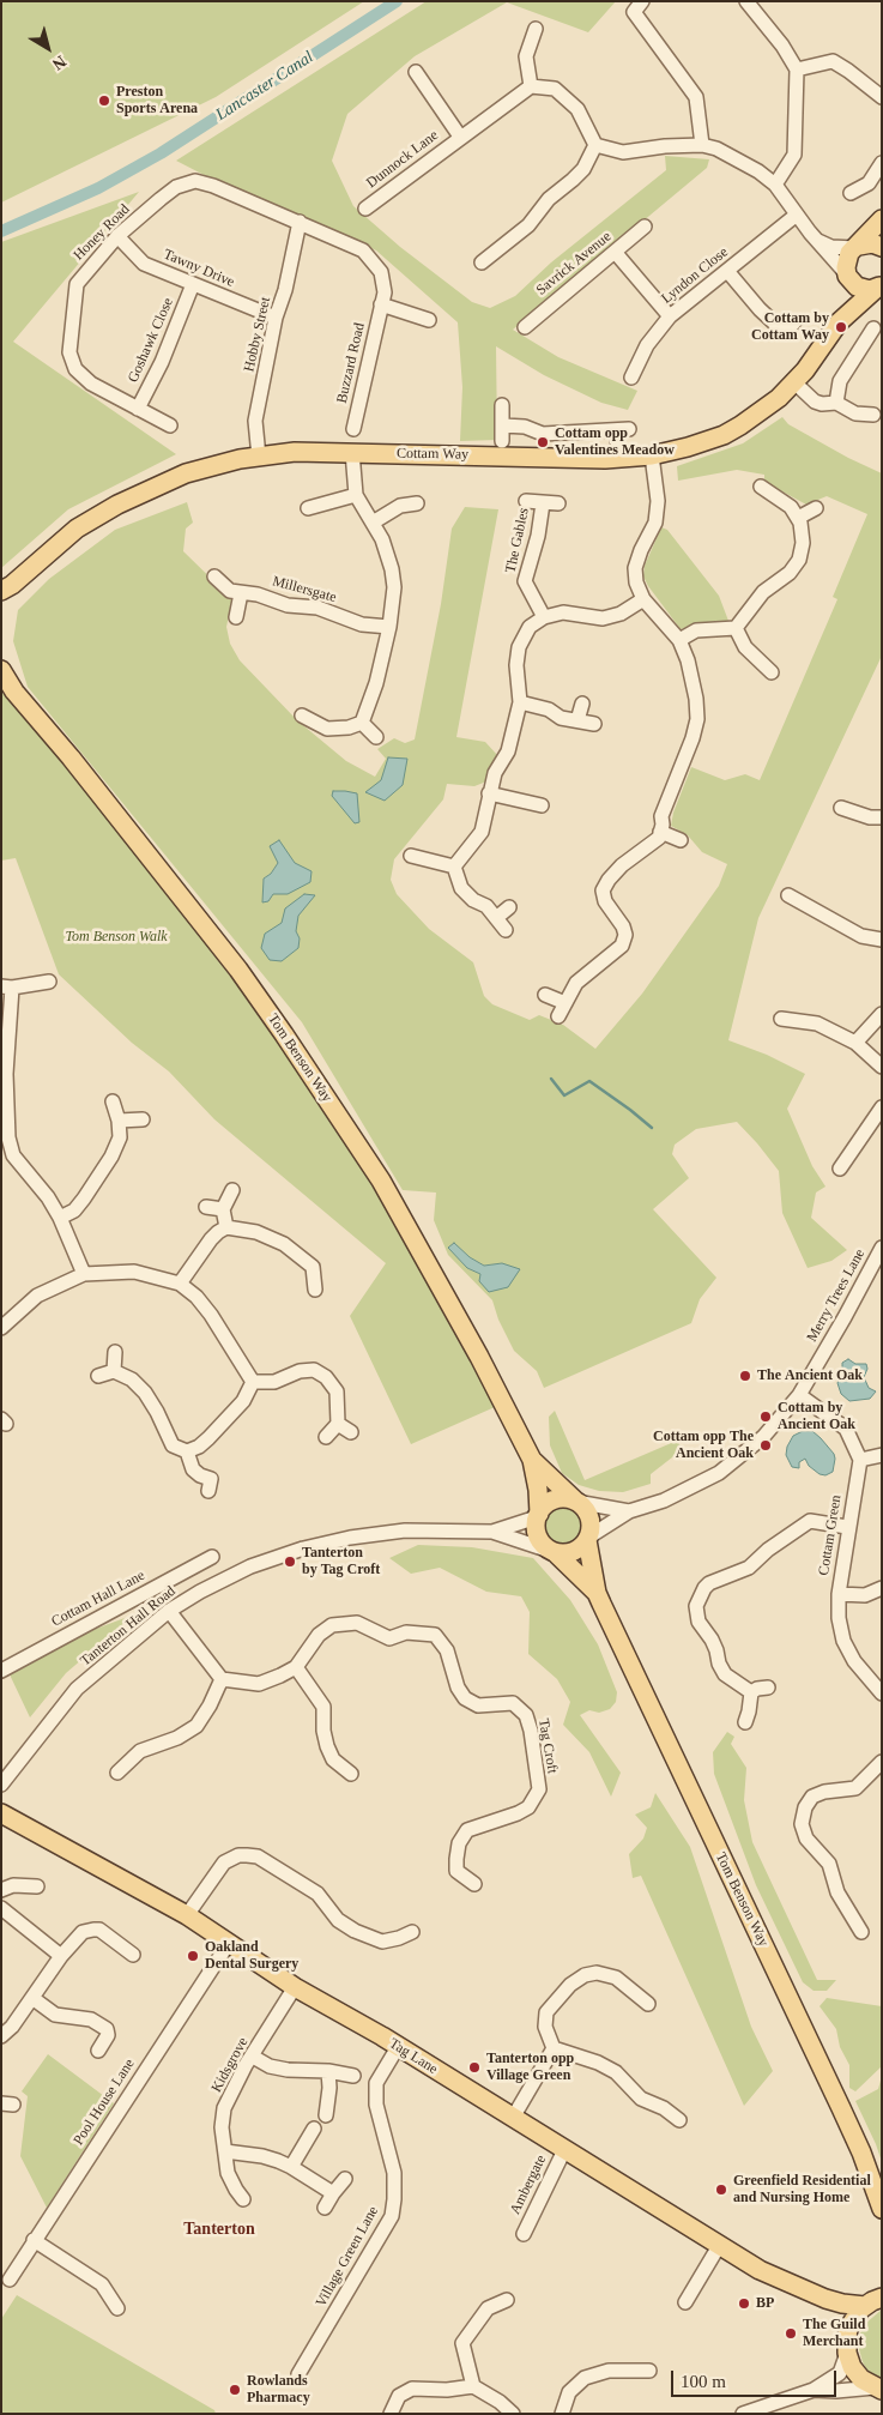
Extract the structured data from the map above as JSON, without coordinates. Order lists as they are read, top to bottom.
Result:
{
  "streets": {
    "main road": ["Cottam Way", "Tom Benson Way", "Tag Lane"],
    "street": [
      "Dunnock Lane",
      "Honey Road",
      "Savrick Avenue",
      "Tawny Drive",
      "Lyndon Close",
      "Hobby Street",
      "Goshawk Close",
      "Buzzard Road",
      "The Gables",
      "Millersgate",
      "Merry Trees Lane",
      "Cottam Green",
      "Cottam Hall Lane",
      "Tanterton Hall Road",
      "Tag Croft",
      "Kidsgrove",
      "Pool House Lane",
      "Ambergate",
      "Village Green Lane"
    ]
  },
  "crossings": [
    ["Honey Road", "Tawny Drive"],
    ["Honey Road", "Hobby Street"],
    ["Honey Road", "Goshawk Close"],
    ["Honey Road", "Buzzard Road"],
    ["Tawny Drive", "Hobby Street"],
    ["Tawny Drive", "Goshawk Close"],
    ["Hobby Street", "Buzzard Road"],
    ["Hobby Street", "Cottam Way"],
    ["Tom Benson Way", "Merry Trees Lane"],
    ["Tom Benson Way", "Tanterton Hall Road"],
    ["Merry Trees Lane", "Tanterton Hall Road"],
    ["Tag Lane", "Kidsgrove"],
    ["Tag Lane", "Pool House Lane"],
    ["Tag Lane", "Ambergate"],
    ["Tag Lane", "Village Green Lane"]
  ],
  "districts": ["Tanterton"],
  "water": ["Lancaster Canal"],
  "parks": ["Tom Benson Walk"],
  "places": [
    "Preston Sports Arena",
    "Cottam by Cottam Way",
    "Cottam opp Valentines Meadow",
    "The Ancient Oak",
    "Cottam by Ancient Oak",
    "Cottam opp The Ancient Oak",
    "Tanterton by Tag Croft",
    "Oakland Dental Surgery",
    "Tanterton opp Village Green",
    "Greenfield Residential and Nursing Home",
    "BP",
    "The Guild Merchant",
    "Rowlands Pharmacy"
  ],
  "scale_bar": "100 m",
  "north": "bottom right"
}
